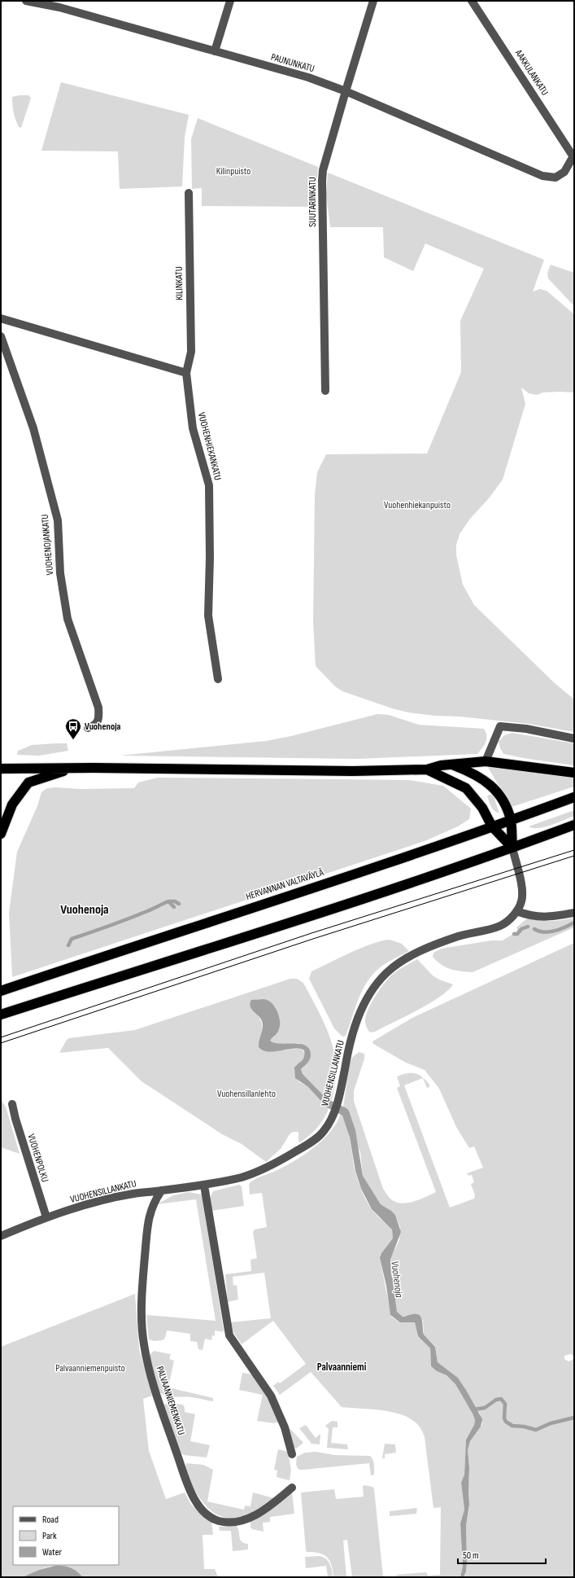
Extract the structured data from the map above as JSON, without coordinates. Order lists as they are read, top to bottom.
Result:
{
  "streets": {
    "highway": ["HERVANNAN VALTAVÄYLÄ"],
    "street": [
      "PAUNUNKATU",
      "AAKKULANKATU",
      "SUUTARINKATU",
      "KILINKATU",
      "VUOHENHIEKANKATU",
      "VUOHENOJANKATU",
      "VUOHENSILLANKATU",
      "VUOHENPOLKU",
      "PALVAANNIEMENKATU"
    ]
  },
  "crossings": [
    ["PAUNUNKATU", "AAKKULANKATU"],
    ["PAUNUNKATU", "SUUTARINKATU"],
    ["KILINKATU", "VUOHENHIEKANKATU"],
    ["VUOHENSILLANKATU", "VUOHENPOLKU"],
    ["VUOHENSILLANKATU", "PALVAANNIEMENKATU"]
  ],
  "districts": ["Vuohenoja", "Palvaanniemi"],
  "water": ["Vuohenoja"],
  "parks": [
    "Kilinpuisto",
    "Vuohenhiekanpuisto",
    "Vuohensillanlehto",
    "Palvaanniemenpuisto"
  ],
  "places": {
    "bus stop": ["Vuohenoja"]
  },
  "legend": ["Road", "Park", "Water"],
  "scale_bar": "50 m"
}
